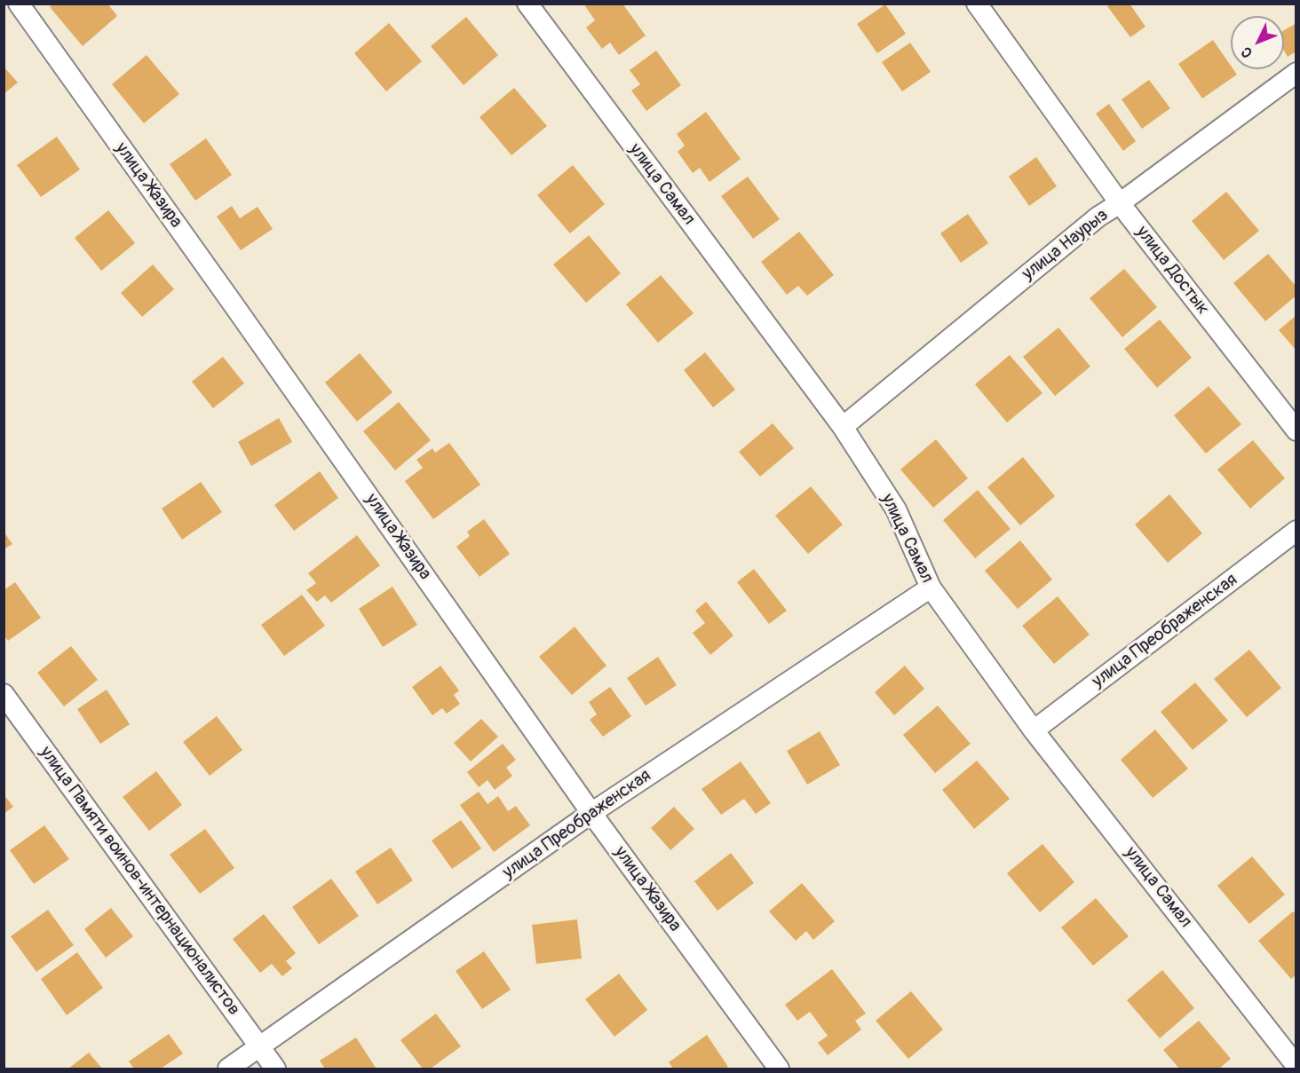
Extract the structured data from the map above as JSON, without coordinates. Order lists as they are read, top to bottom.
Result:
{
  "streets": {
    "street": [
      "улица Самал",
      "улица Жазира",
      "улица Наурыз",
      "улица Достык",
      "улица Преображенская",
      "улица Памяти воинов-интернационалистов"
    ]
  },
  "crossings": [
    ["улица Самал", "улица Наурыз"],
    ["улица Самал", "улица Преображенская"],
    ["улица Жазира", "улица Преображенская"],
    ["улица Наурыз", "улица Достык"],
    ["улица Преображенская", "улица Памяти воинов-интернационалистов"]
  ],
  "north": "bottom left"
}
